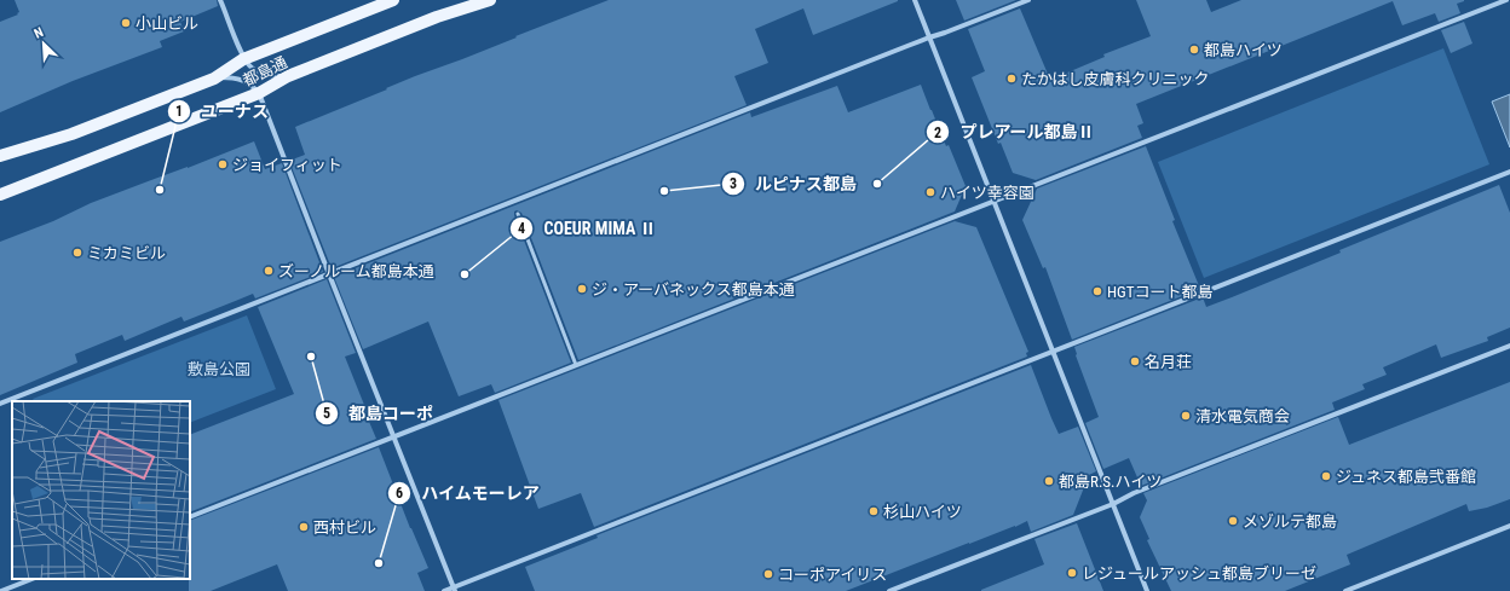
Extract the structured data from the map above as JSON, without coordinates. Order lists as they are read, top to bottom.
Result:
{
  "streets": {
    "main road": ["都島通"]
  },
  "parks": ["敷島公園"],
  "places": [
    "小山ビル",
    "都島ハイツ",
    "たかはし皮膚科クリニック",
    "ジョイフィット",
    "プレアール都島Ⅱ",
    "ユーナス",
    "ルピナス都島",
    "ハイツ幸容園",
    "ミカミビル",
    "ズーノルーム都島本通",
    "COEUR MIMA Ⅱ",
    "ジ・アーバネックス都島本通",
    "HGTコート都島",
    "都島コーポ",
    "名月荘",
    "清水電気商会",
    "ジュネス都島弐番館",
    "都島R.S.ハイツ",
    "杉山ハイツ",
    "メゾルテ都島",
    "西村ビル",
    "ハイムモーレア",
    "レジュールアッシュ都島ブリーゼ",
    "コーポアイリス"
  ],
  "north": "top left"
}
